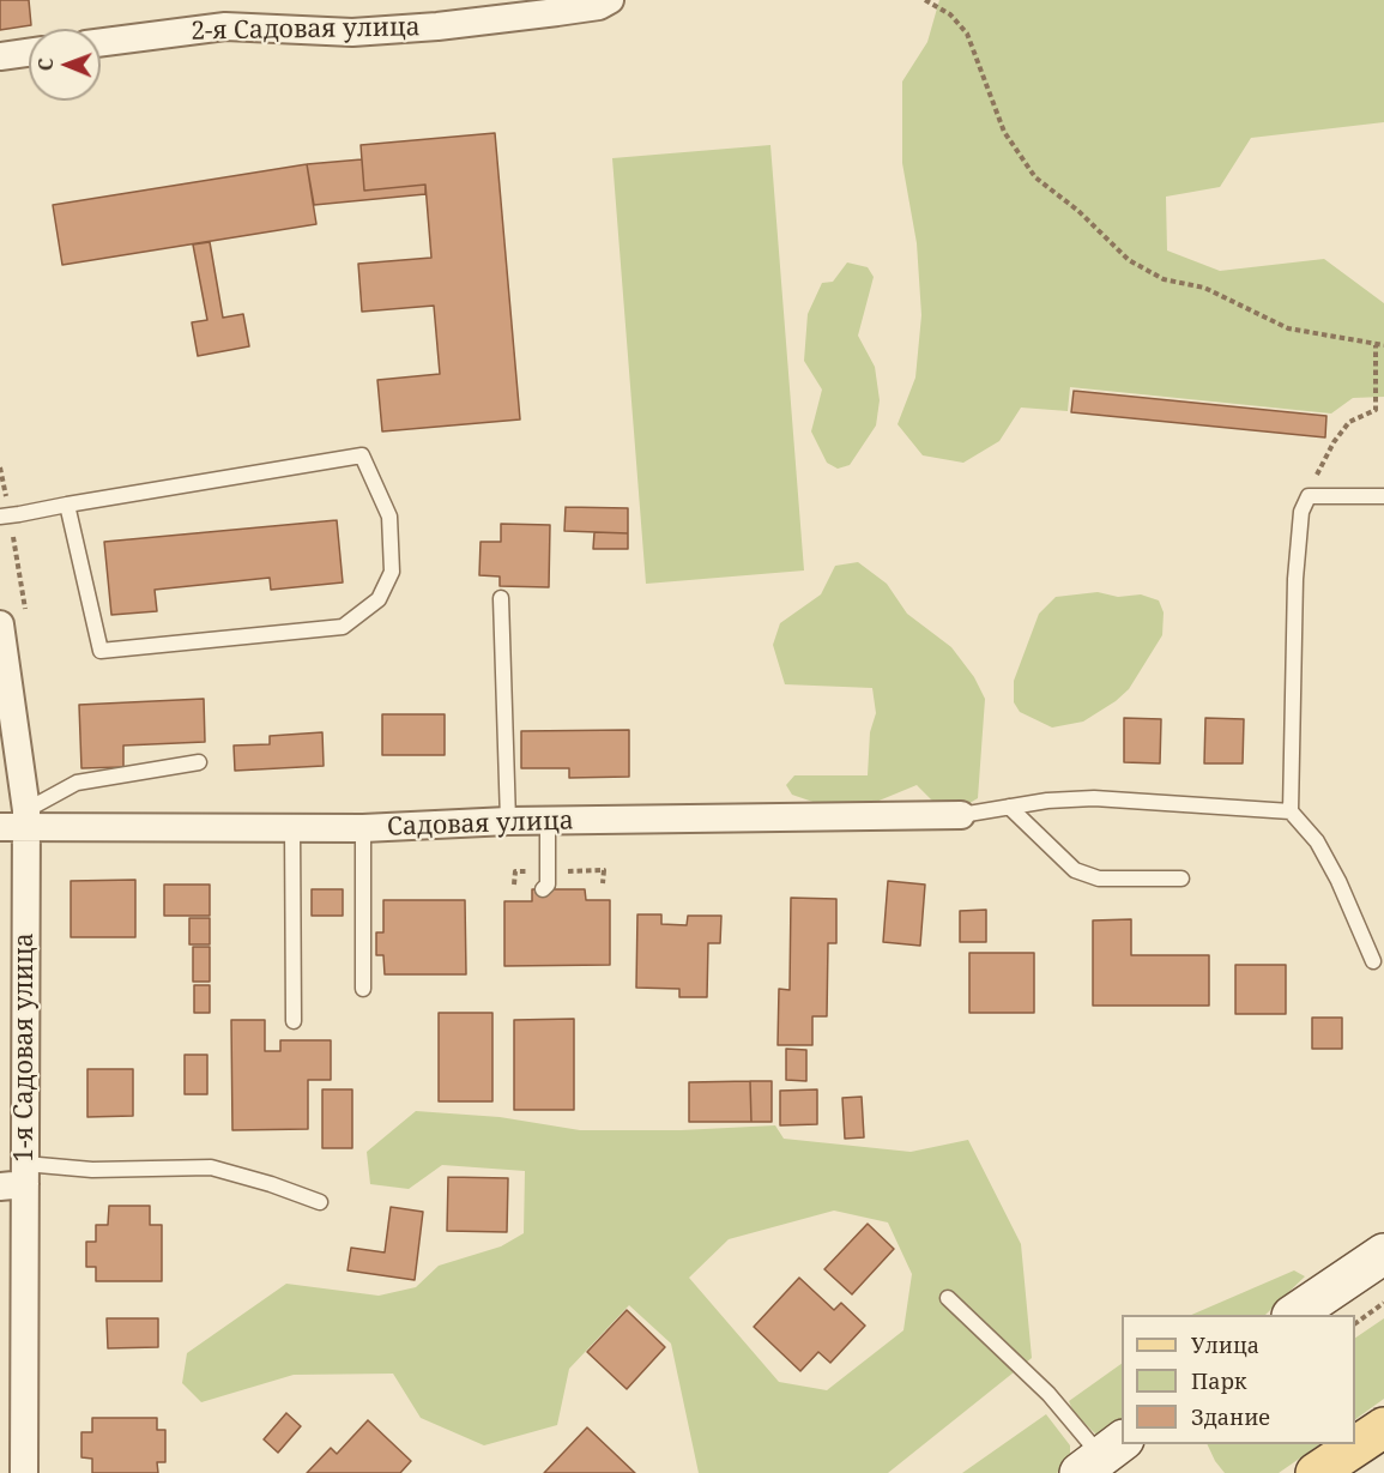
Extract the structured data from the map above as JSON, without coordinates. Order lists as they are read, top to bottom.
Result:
{
  "streets": {
    "street": ["2-я Садовая улица", "Садовая улица", "1-я Садовая улица"]
  },
  "crossings": [
    ["Садовая улица", "1-я Садовая улица"]
  ],
  "legend": ["Улица", "Парк", "Здание"],
  "north": "left"
}
